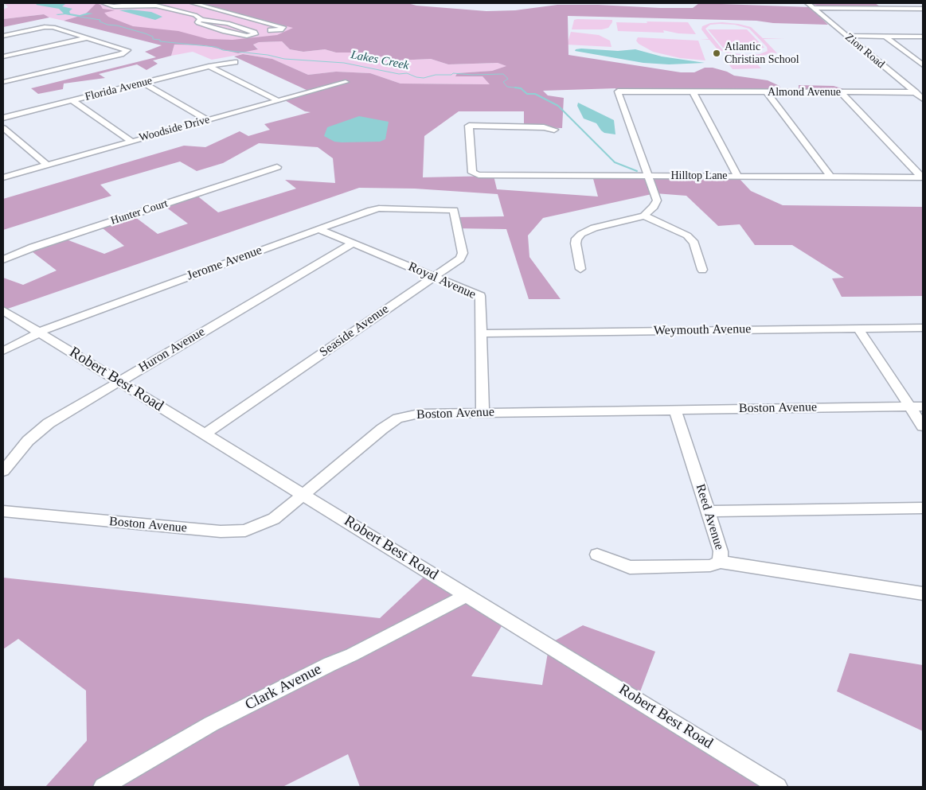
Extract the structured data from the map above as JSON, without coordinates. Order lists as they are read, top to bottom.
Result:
{
  "streets": {
    "street": [
      "Zion Road",
      "Florida Avenue",
      "Almond Avenue",
      "Woodside Drive",
      "Hilltop Lane",
      "Hunter Court",
      "Jerome Avenue",
      "Royal Avenue",
      "Weymouth Avenue",
      "Seaside Avenue",
      "Huron Avenue",
      "Robert Best Road",
      "Boston Avenue",
      "Reed Avenue",
      "Clark Avenue"
    ]
  },
  "crossings": [
    ["Zion Road", "Almond Avenue"],
    ["Jerome Avenue", "Royal Avenue"],
    ["Jerome Avenue", "Seaside Avenue"],
    ["Jerome Avenue", "Robert Best Road"],
    ["Royal Avenue", "Weymouth Avenue"],
    ["Royal Avenue", "Seaside Avenue"],
    ["Royal Avenue", "Huron Avenue"],
    ["Royal Avenue", "Boston Avenue"],
    ["Seaside Avenue", "Robert Best Road"],
    ["Huron Avenue", "Robert Best Road"],
    ["Robert Best Road", "Boston Avenue"],
    ["Robert Best Road", "Clark Avenue"],
    ["Boston Avenue", "Reed Avenue"]
  ],
  "water": ["Lakes Creek"],
  "places": ["Atlantic Christian School"]
}
